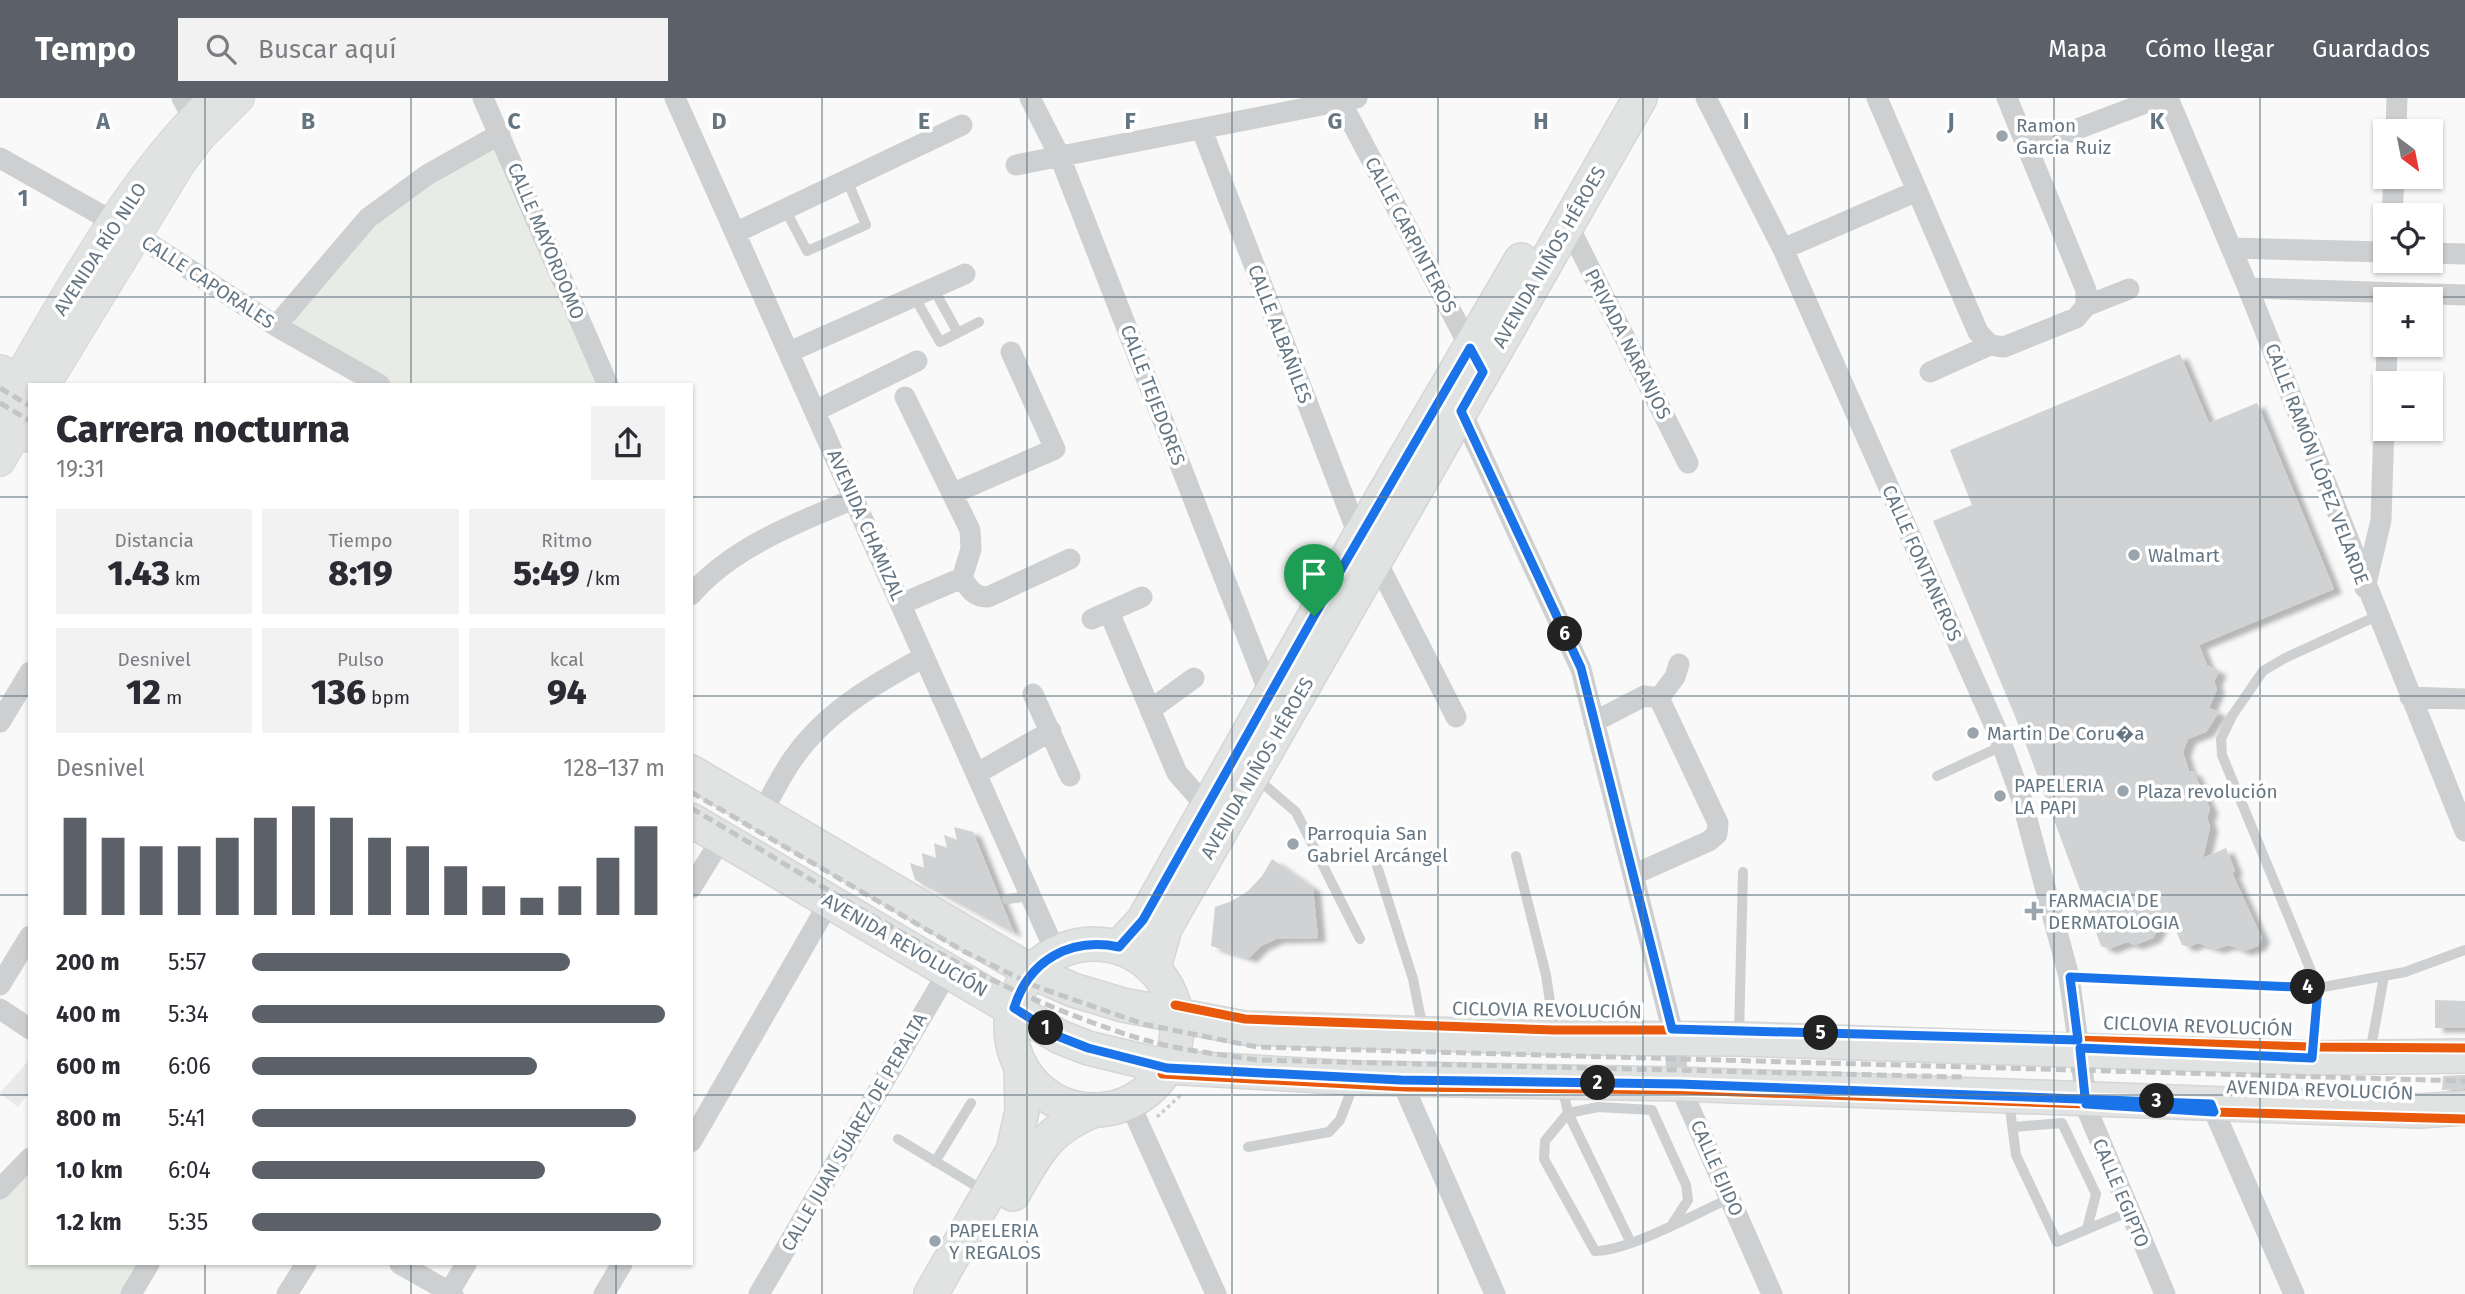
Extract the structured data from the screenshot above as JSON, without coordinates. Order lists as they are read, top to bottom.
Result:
{
  "streets": {
    "main road": ["AVENIDA RÍO NILO", "AVENIDA NIÑOS HÉROES", "AVENIDA REVOLUCIÓN"],
    "street": [
      "CALLE CARPINTEROS",
      "CALLE MAYORDOMO",
      "CALLE CAPORALES",
      "CALLE ALBAÑILES",
      "PRIVADA NARANJOS",
      "CALLE TEJEDORES",
      "CALLE RAMÓN LÓPEZ VELARDE",
      "AVENIDA CHAMIZAL",
      "CALLE FONTANEROS",
      "CALLE JUAN SUÁREZ DE PERALTA",
      "CALLE EJIDO",
      "CALLE EGIPTO"
    ],
    "cycle path": ["CICLOVIA REVOLUCIÓN"]
  },
  "crossings": [
    ["CALLE CARPINTEROS", "AVENIDA NIÑOS HÉROES"],
    ["AVENIDA RÍO NILO", "CALLE CAPORALES"],
    ["AVENIDA NIÑOS HÉROES", "CALLE ALBAÑILES"],
    ["AVENIDA NIÑOS HÉROES", "PRIVADA NARANJOS"],
    ["AVENIDA NIÑOS HÉROES", "CALLE TEJEDORES"],
    ["AVENIDA CHAMIZAL", "AVENIDA REVOLUCIÓN"],
    ["CALLE FONTANEROS", "AVENIDA REVOLUCIÓN"],
    ["CALLE FONTANEROS", "CALLE EGIPTO"],
    ["AVENIDA REVOLUCIÓN", "CALLE JUAN SUÁREZ DE PERALTA"],
    ["AVENIDA REVOLUCIÓN", "CALLE EJIDO"],
    ["AVENIDA REVOLUCIÓN", "CALLE EGIPTO"]
  ],
  "places": {
    "other": [
      "Ramon Garcia Ruiz",
      "Walmart",
      "Martin De Coru�a",
      "Plaza revolución",
      "PAPELERIA LA PAPI",
      "Parroquia San Gabriel Arcángel",
      "PAPELERIA Y REGALOS"
    ],
    "health": ["FARMACIA DE DERMATOLOGIA"]
  },
  "north": "bottom right",
  "page": {
    "header": "Tempo",
    "search": "Buscar aquí",
    "nav": ["Mapa", "Cómo llegar", "Guardados"],
    "map_buttons": ["+", "−"],
    "heading": ["Carrera nocturna", "19:31"],
    "stats": [
      ["Distancia", "1.43 km"],
      ["Tiempo", "8:19"],
      ["Ritmo", "5:49 /km"],
      ["Desnivel", "12 m"],
      ["Pulso", "136 bpm"],
      ["kcal", "94"]
    ],
    "pins": [
      "6",
      "4",
      "1",
      "5",
      "2",
      "3"
    ],
    "chart": ["Desnivel", "128–137 m"],
    "list": [
      {
        "name": "200 m",
        "note": "5:57"
      },
      {
        "name": "400 m",
        "note": "5:34"
      },
      {
        "name": "600 m",
        "note": "6:06"
      },
      {
        "name": "800 m",
        "note": "5:41"
      },
      {
        "name": "1.0 km",
        "note": "6:04"
      },
      {
        "name": "1.2 km",
        "note": "5:35"
      }
    ]
  },
  "grid": {
    "columns": [
      "A",
      "B",
      "C",
      "D",
      "E",
      "F",
      "G",
      "H",
      "I",
      "J",
      "K"
    ],
    "rows": ["1"]
  }
}
